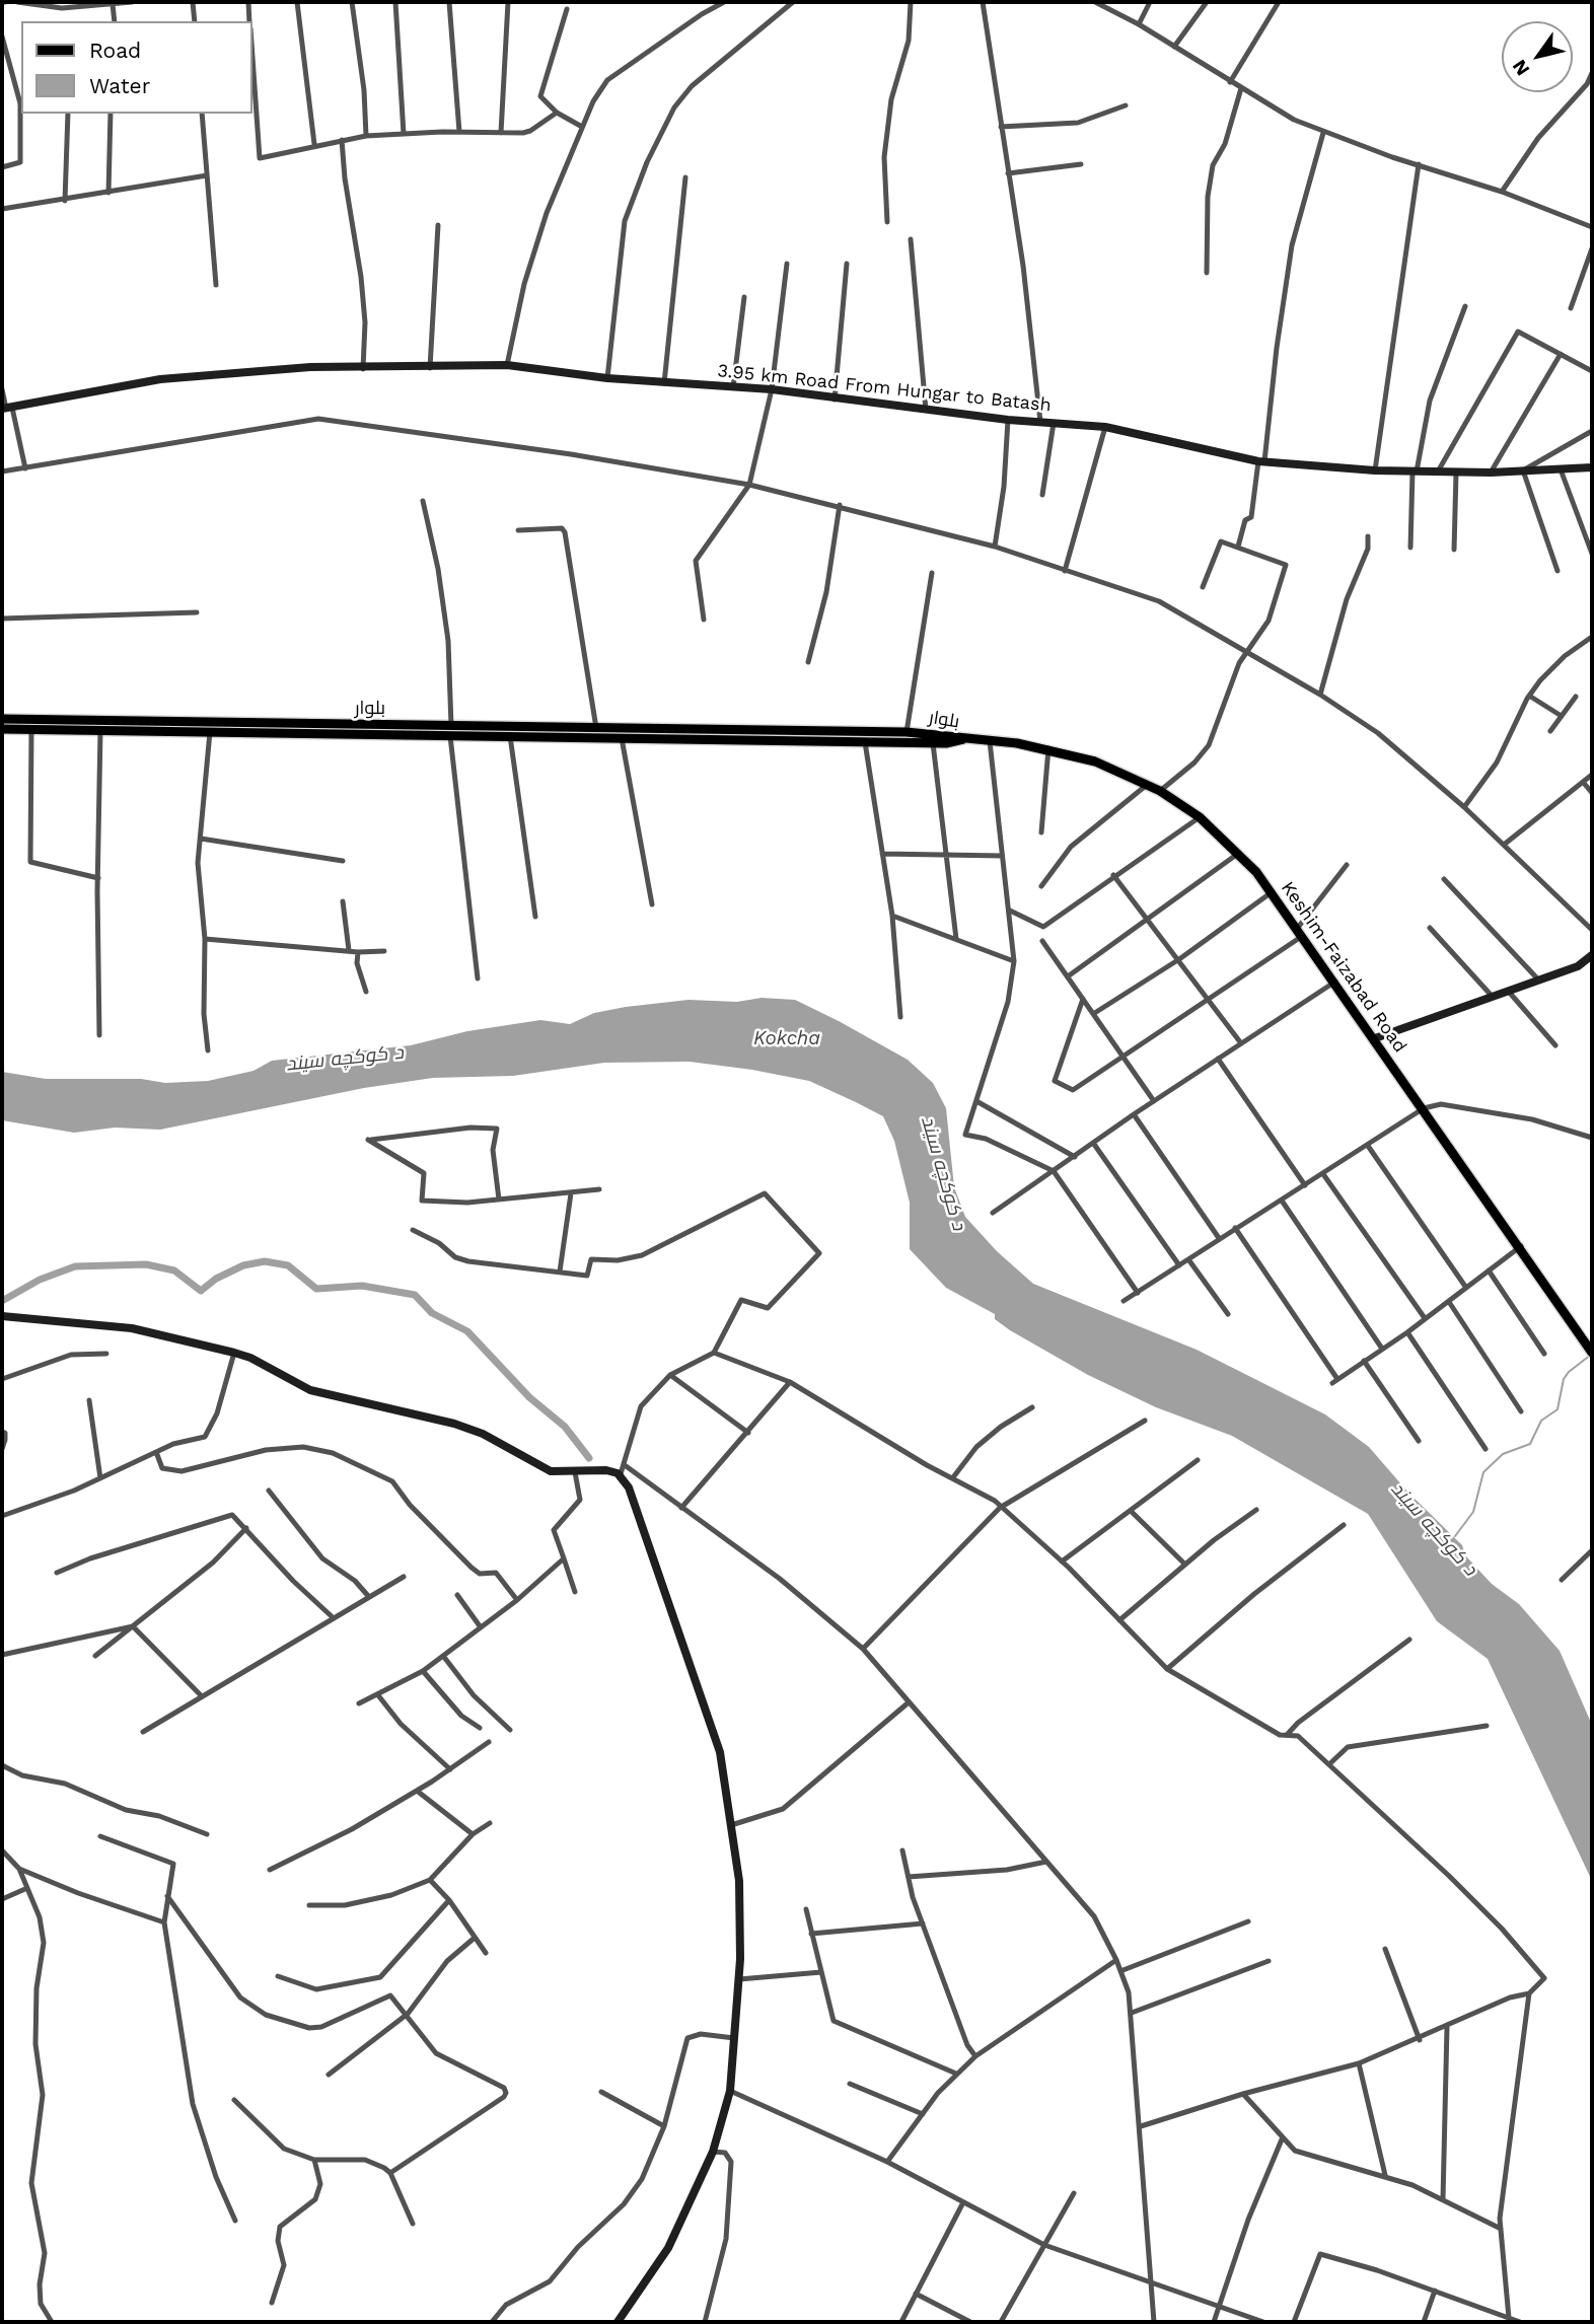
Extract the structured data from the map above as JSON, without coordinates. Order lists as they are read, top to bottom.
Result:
{
  "streets": {
    "main road": ["بلوار", "Keshim-Faizabad Road"],
    "street": ["3.95 km Road From Hungar to Batash"]
  },
  "crossings": [
    ["بلوار", "Keshim-Faizabad Road"]
  ],
  "water": ["Kokcha", "د کوکچه سیند"],
  "legend": ["Road", "Water"],
  "north": "bottom left"
}
